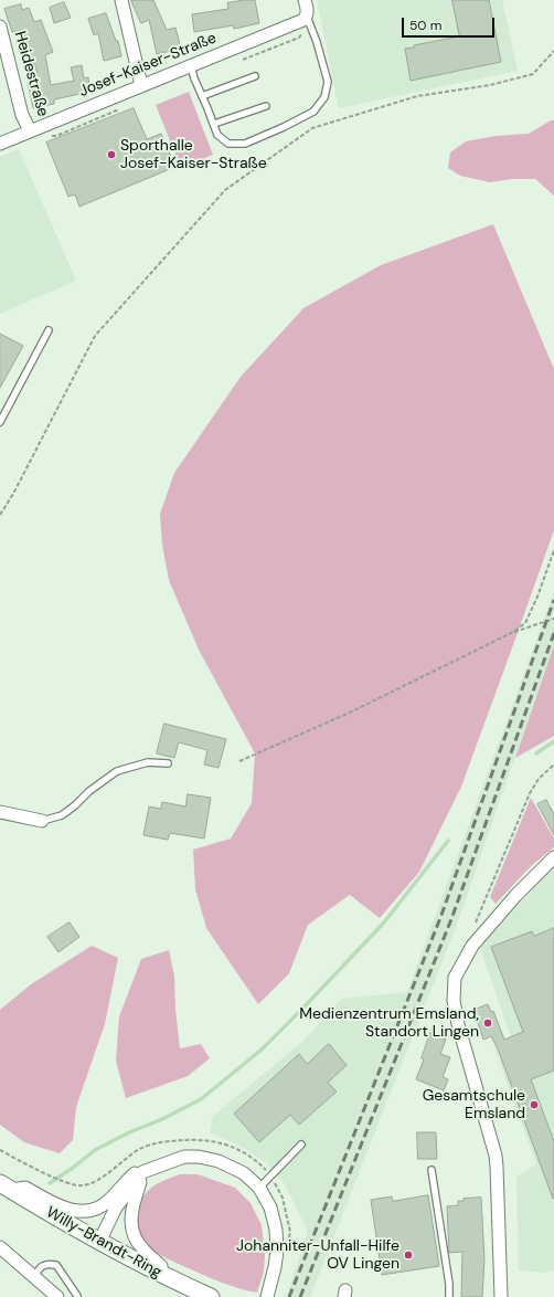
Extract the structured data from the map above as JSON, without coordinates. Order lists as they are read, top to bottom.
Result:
{
  "streets": {
    "main road": ["Willy-Brandt-Ring"],
    "street": ["Josef-Kaiser-Straße", "Heidestraße"]
  },
  "crossings": [
    ["Josef-Kaiser-Straße", "Heidestraße"]
  ],
  "places": [
    "Sporthalle Josef-Kaiser-Straße",
    "Medienzentrum Emsland, Standort Lingen",
    "Gesamtschule Emsland",
    "Johanniter-Unfall-Hilfe OV Lingen"
  ],
  "scale_bar": "50 m"
}
